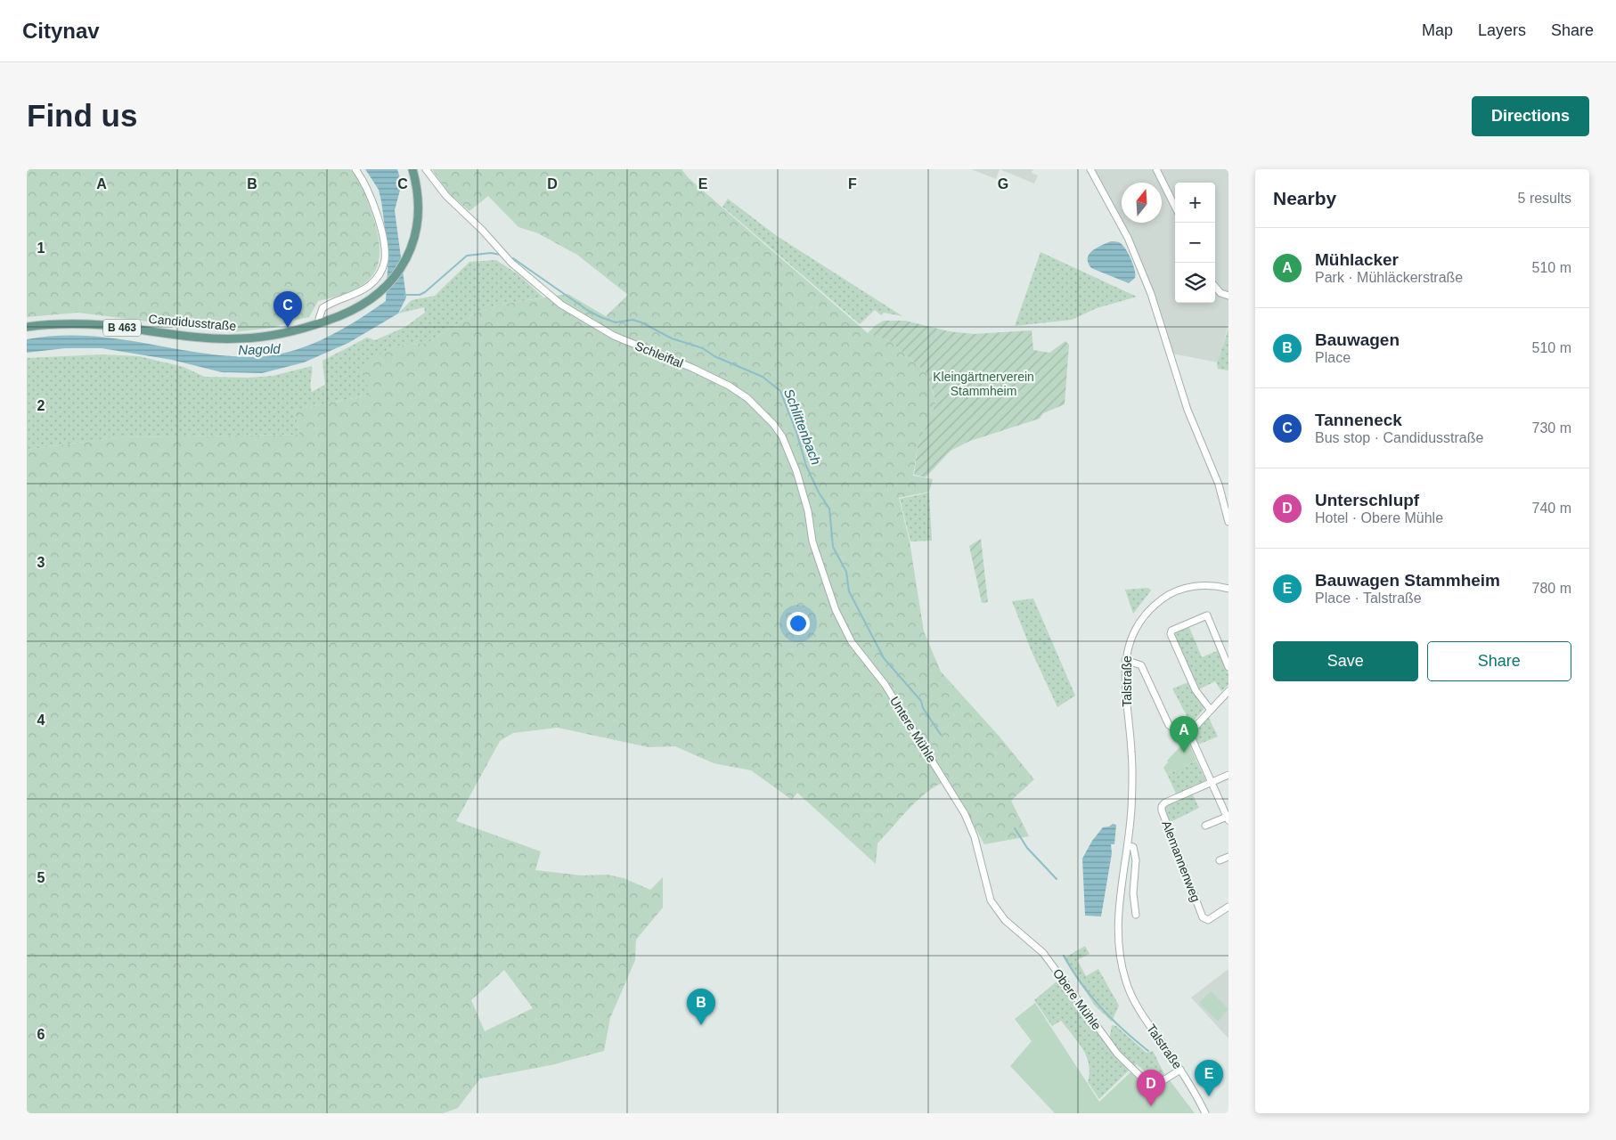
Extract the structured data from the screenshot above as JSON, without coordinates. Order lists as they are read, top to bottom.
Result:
{
  "streets": {
    "main road": ["Candidusstraße", "B 463"],
    "street": [
      "Schleiftal",
      "Talstraße",
      "Untere Mühle",
      "Alemannenweg",
      "Obere Mühle"
    ]
  },
  "crossings": [
    ["Schleiftal", "Untere Mühle"],
    ["Talstraße", "Obere Mühle"],
    ["Untere Mühle", "Obere Mühle"]
  ],
  "water": ["Nagold", "Schlittenbach"],
  "parks": ["Kleingärtnerverein Stammheim"],
  "north": "top",
  "page": {
    "header": "Citynav",
    "nav": ["Map", "Layers", "Share"],
    "buttons": [
      "Directions",
      ["Save", "Share"]
    ],
    "title": "Find us",
    "heading": ["Nearby", "5 results"],
    "map_buttons": ["+", "−"],
    "list": [
      {
        "mark": "A",
        "name": "Mühlacker",
        "note": "Park · Mühläckerstraße",
        "value": "510 m"
      },
      {
        "mark": "B",
        "name": "Bauwagen",
        "note": "Place",
        "value": "510 m"
      },
      {
        "mark": "C",
        "name": "Tanneneck",
        "note": "Bus stop · Candidusstraße",
        "value": "730 m"
      },
      {
        "mark": "D",
        "name": "Unterschlupf",
        "note": "Hotel · Obere Mühle",
        "value": "740 m"
      },
      {
        "mark": "E",
        "name": "Bauwagen Stammheim",
        "note": "Place · Talstraße",
        "value": "780 m"
      }
    ],
    "pins": [
      "C",
      "A",
      "B",
      "E",
      "D"
    ]
  },
  "grid": {
    "columns": [
      "A",
      "B",
      "C",
      "D",
      "E",
      "F",
      "G"
    ],
    "rows": [
      "1",
      "2",
      "3",
      "4",
      "5",
      "6"
    ]
  }
}
